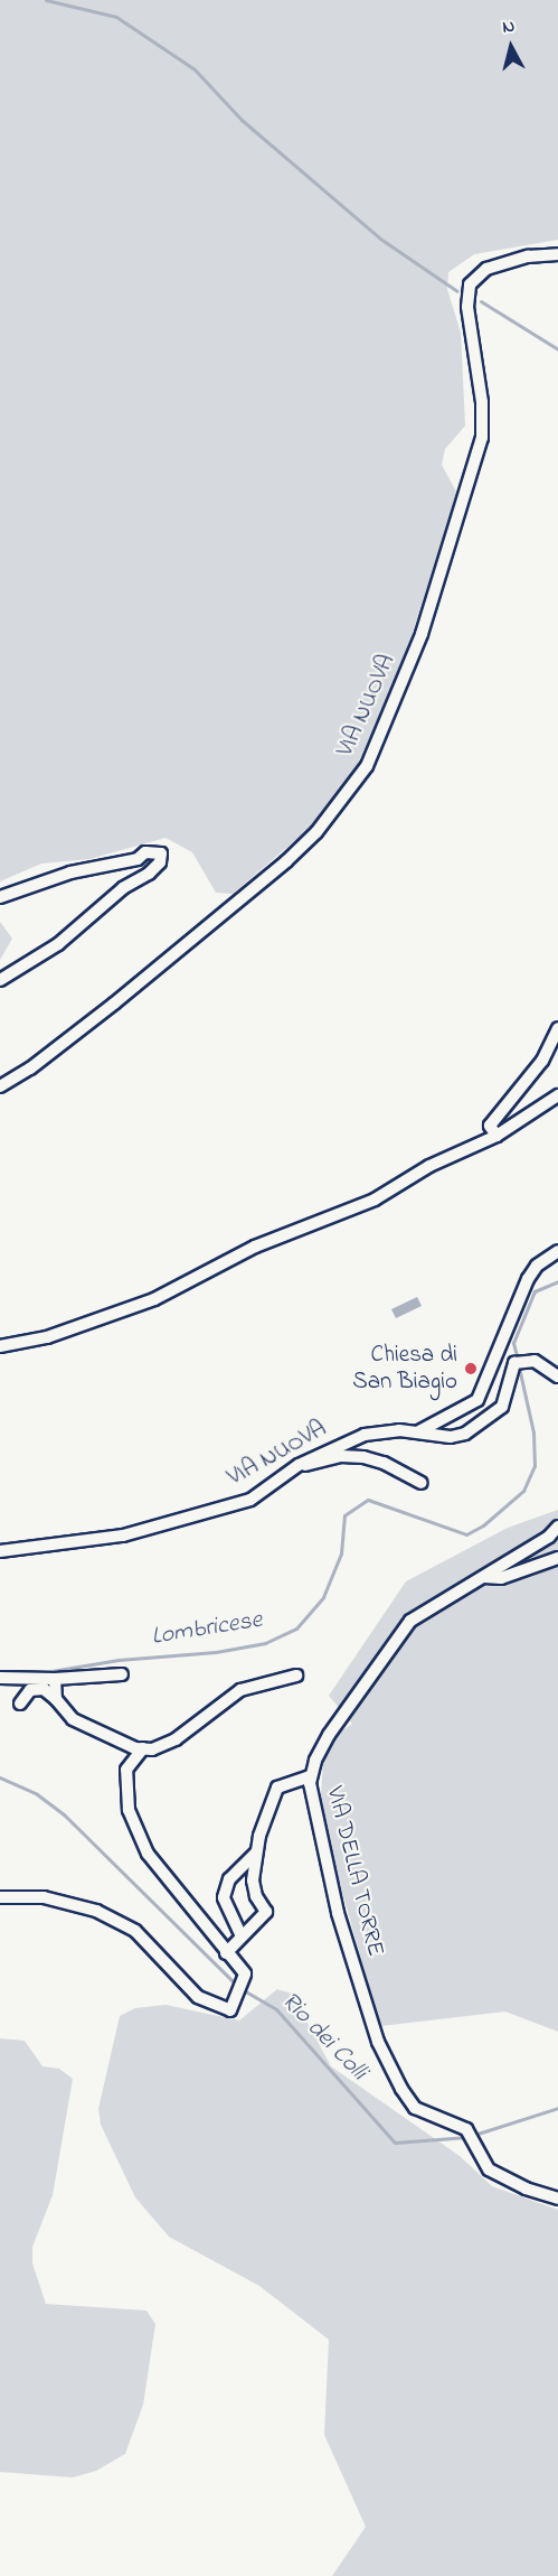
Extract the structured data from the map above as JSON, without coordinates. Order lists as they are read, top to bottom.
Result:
{
  "streets": {
    "street": ["VIA NUOVA", "VIA DELLA TORRE"]
  },
  "water": ["Lombricese", "Rio dei Colli"],
  "places": ["Chiesa di San Biagio"],
  "north": "top"
}
